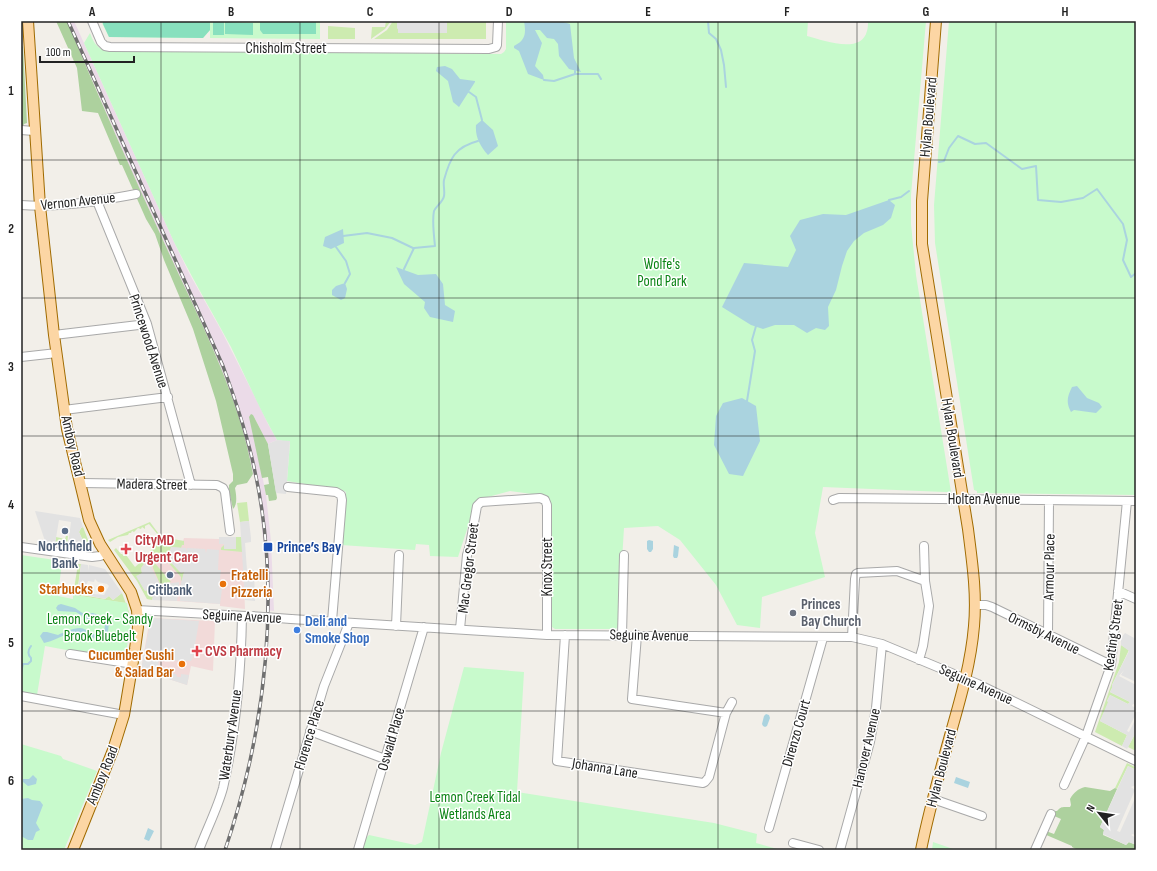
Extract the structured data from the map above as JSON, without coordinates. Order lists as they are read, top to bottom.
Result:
{
  "streets": {
    "main road": ["Hylan Boulevard", "Amboy Road"],
    "street": [
      "Chisholm Street",
      "Vernon Avenue",
      "Princewood Avenue",
      "Madera Street",
      "Holten Avenue",
      "Knox Street",
      "Armour Place",
      "Mac Gregor Street",
      "Seguine Avenue",
      "Ormsby Avenue",
      "Keating Street",
      "Direnzo Court",
      "Waterbury Avenue",
      "Florence Place",
      "Oswald Place",
      "Hanover Avenue",
      "Johanna Lane"
    ]
  },
  "crossings": [
    ["Hylan Boulevard", "Holten Avenue"],
    ["Hylan Boulevard", "Seguine Avenue"],
    ["Hylan Boulevard", "Ormsby Avenue"],
    ["Vernon Avenue", "Princewood Avenue"],
    ["Vernon Avenue", "Amboy Road"],
    ["Princewood Avenue", "Madera Street"],
    ["Amboy Road", "Madera Street"],
    ["Amboy Road", "Seguine Avenue"],
    ["Holten Avenue", "Armour Place"],
    ["Holten Avenue", "Keating Street"],
    ["Knox Street", "Mac Gregor Street"],
    ["Knox Street", "Seguine Avenue"],
    ["Armour Place", "Ormsby Avenue"],
    ["Mac Gregor Street", "Seguine Avenue"],
    ["Seguine Avenue", "Keating Street"],
    ["Seguine Avenue", "Direnzo Court"],
    ["Seguine Avenue", "Waterbury Avenue"],
    ["Seguine Avenue", "Florence Place"],
    ["Seguine Avenue", "Oswald Place"],
    ["Seguine Avenue", "Hanover Avenue"],
    ["Seguine Avenue", "Johanna Lane"],
    ["Ormsby Avenue", "Keating Street"]
  ],
  "parks": ["Wolfe's Pond Park", "Lemon Creek - Sandy Brook Bluebelt", "Lemon Creek Tidal Wetlands Area"],
  "places": {
    "other": [
      "Northfield Bank",
      "Citibank",
      "Fratelli Pizzeria",
      "Starbucks",
      "Princes Bay Church",
      "Deli and Smoke Shop",
      "Cucumber Sushi & Salad Bar"
    ],
    "transit": ["Prince’s Bay"],
    "health": ["CityMD Urgent Care", "CVS Pharmacy"]
  },
  "scale_bar": "100 m",
  "north": "top left",
  "grid": {
    "columns": [
      "A",
      "B",
      "C",
      "D",
      "E",
      "F",
      "G",
      "H"
    ],
    "rows": [
      "1",
      "2",
      "3",
      "4",
      "5",
      "6"
    ]
  }
}
